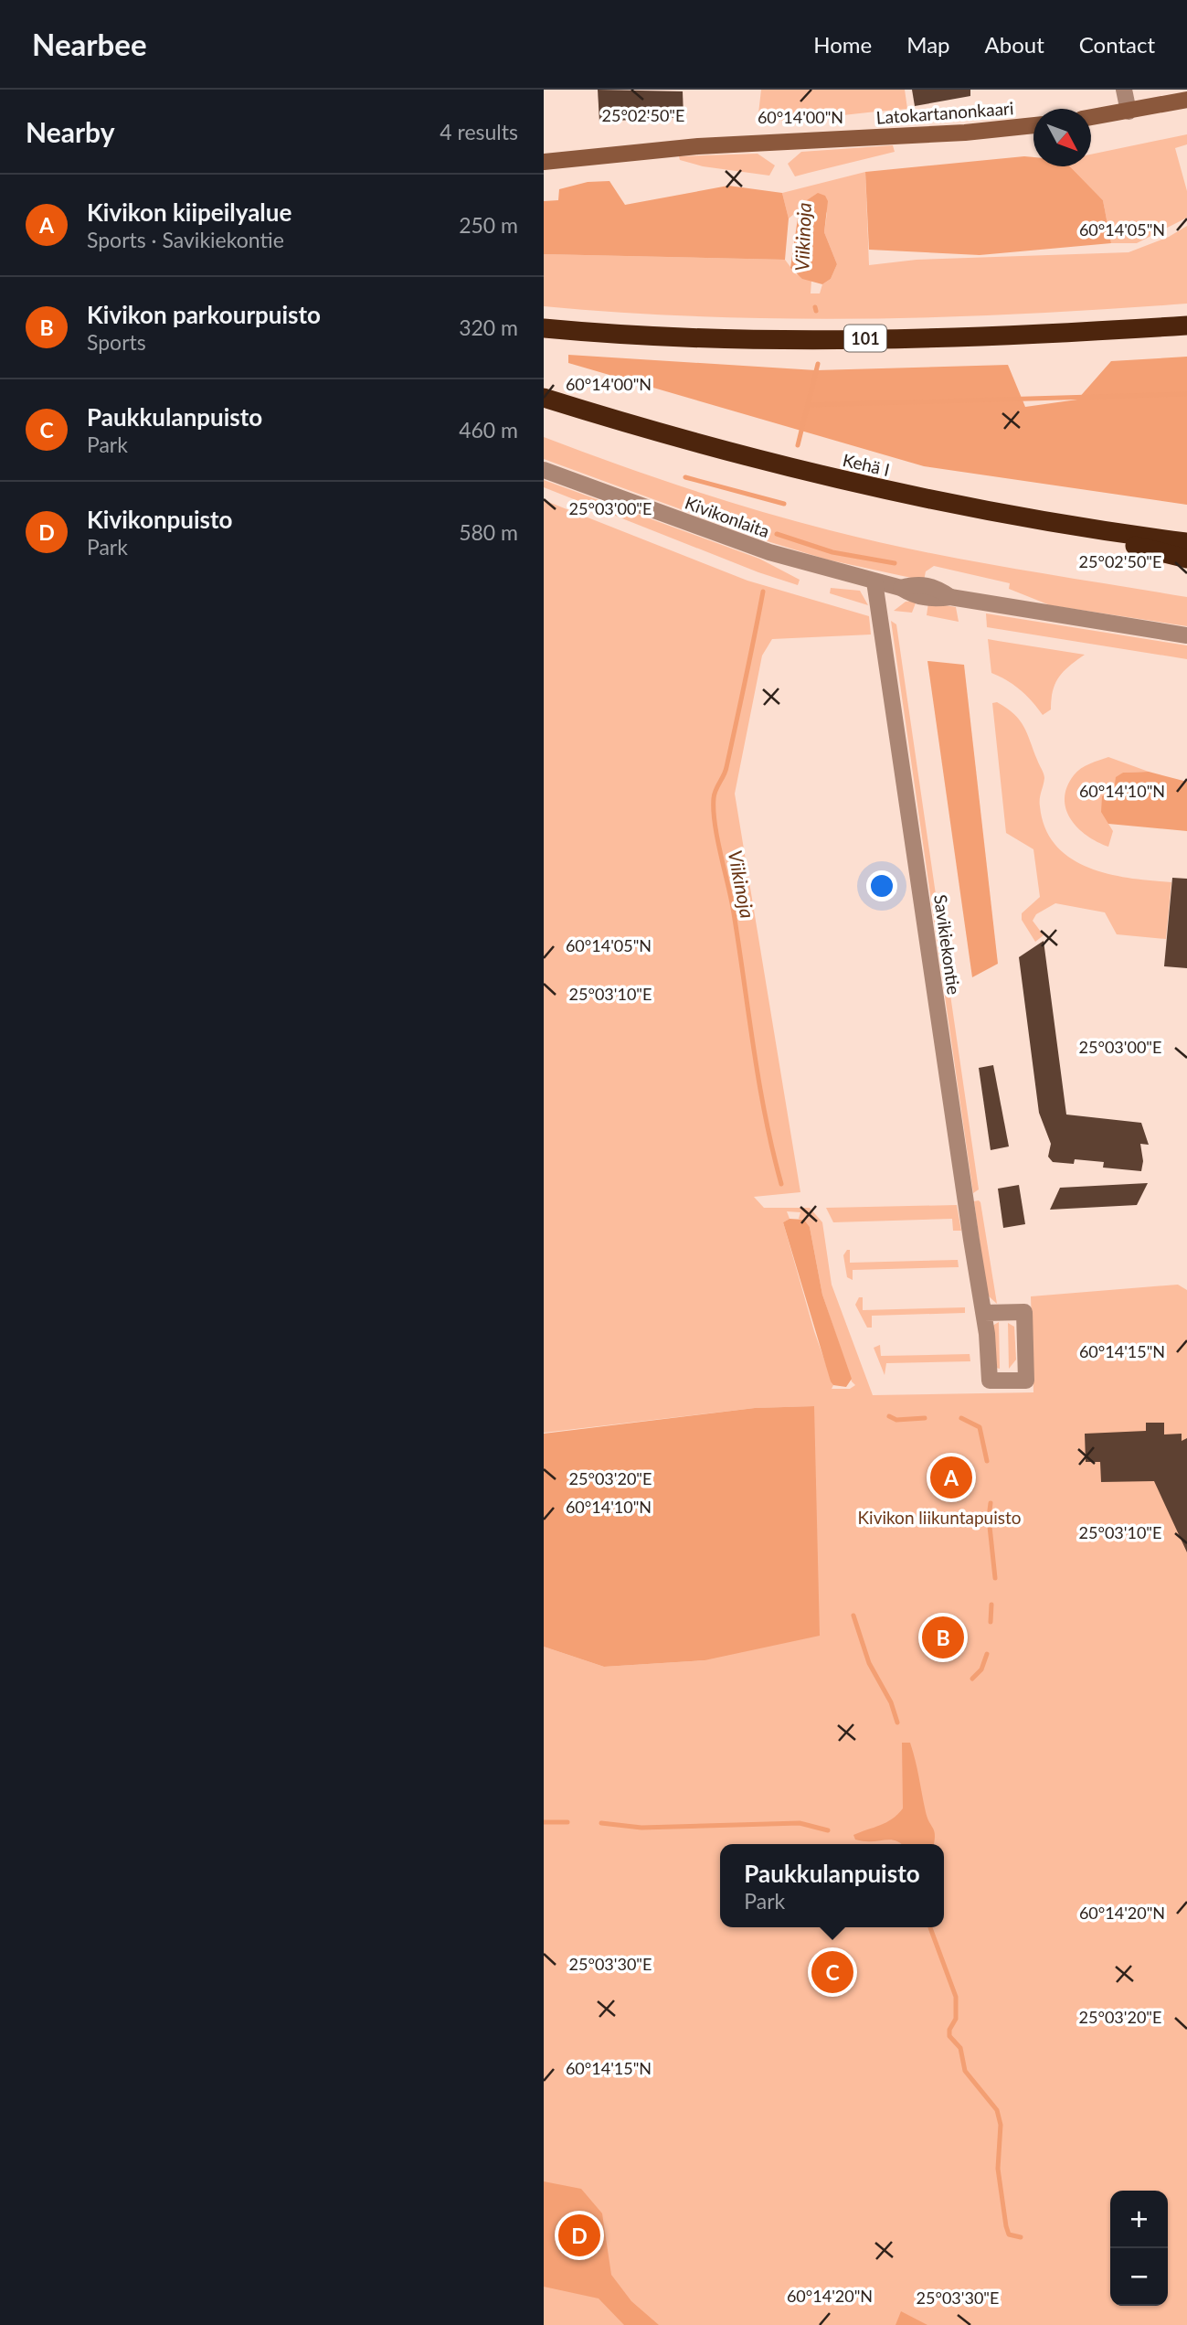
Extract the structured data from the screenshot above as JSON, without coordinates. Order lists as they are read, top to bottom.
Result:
{
  "streets": {
    "highway": ["101", "Kehä I"],
    "street": ["Latokartanonkaari", "Kivikonlaita", "Savikiekontie"]
  },
  "crossings": [
    ["Kivikonlaita", "Savikiekontie"]
  ],
  "water": ["Viikinoja"],
  "parks": ["Kivikon liikuntapuisto"],
  "north": "bottom right",
  "page": {
    "header": "Nearbee",
    "nav": [
      "Home",
      "Map",
      "About",
      "Contact"
    ],
    "heading": ["Nearby", "4 results"],
    "list": [
      {
        "mark": "A",
        "name": "Kivikon kiipeilyalue",
        "note": "Sports · Savikiekontie",
        "value": "250 m"
      },
      {
        "mark": "B",
        "name": "Kivikon parkourpuisto",
        "note": "Sports",
        "value": "320 m"
      },
      {
        "mark": "C",
        "name": "Paukkulanpuisto",
        "note": "Park",
        "value": "460 m"
      },
      {
        "mark": "D",
        "name": "Kivikonpuisto",
        "note": "Park",
        "value": "580 m"
      }
    ],
    "pins": [
      "A",
      "B",
      "C",
      "D"
    ],
    "popup": ["Paukkulanpuisto", "Park"],
    "map_buttons": ["+", "−"]
  },
  "coordinates": [
    "25°02'50\"E",
    "60°14'00\"N",
    "60°14'05\"N",
    "25°03'00\"E",
    "60°14'10\"N",
    "25°03'10\"E",
    "60°14'15\"N",
    "25°03'20\"E",
    "60°14'20\"N",
    "25°03'30\"E"
  ]
}
